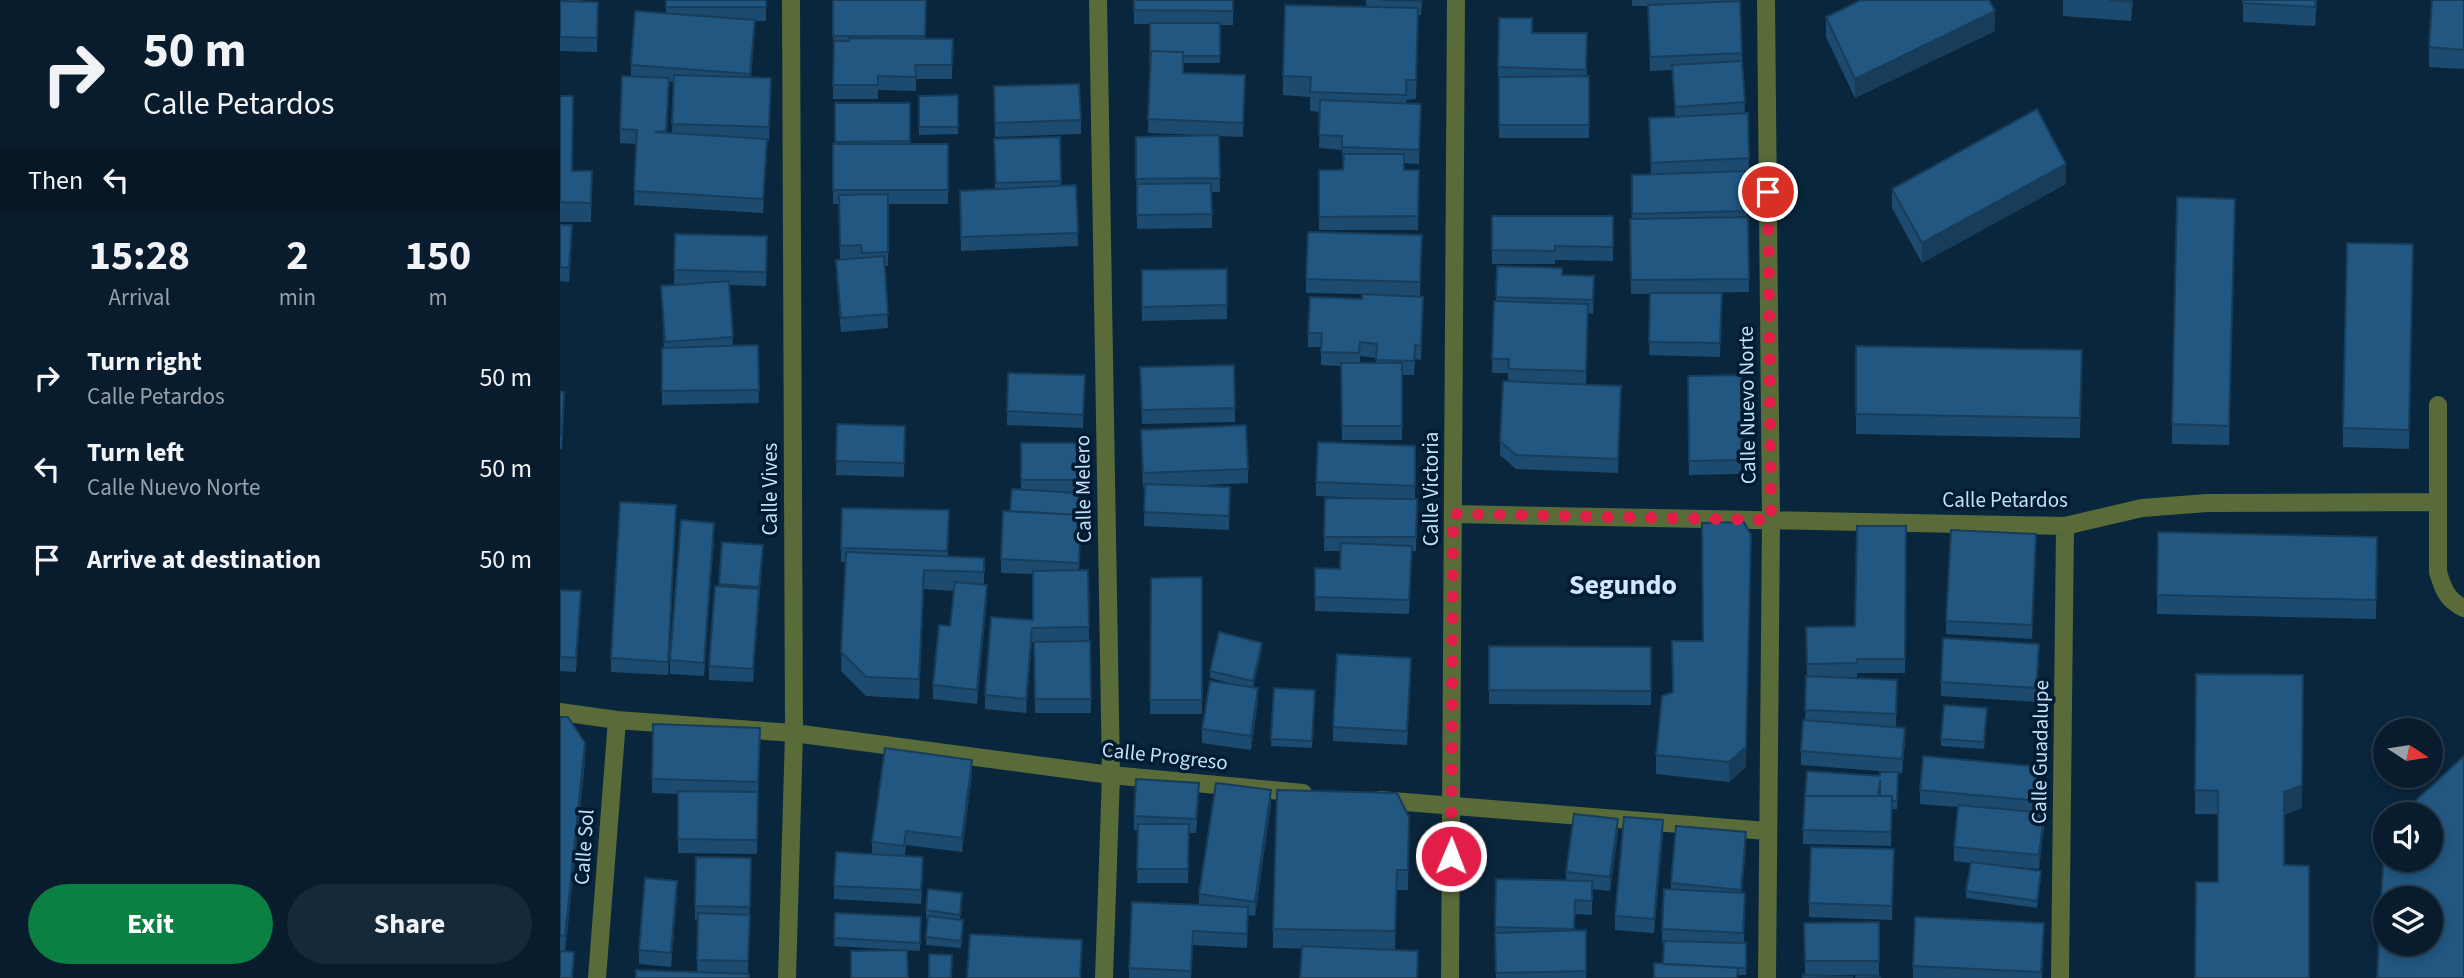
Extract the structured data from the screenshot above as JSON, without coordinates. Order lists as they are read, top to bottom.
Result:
{
  "streets": {
    "street": [
      "Calle Nuevo Norte",
      "Calle Vives",
      "Calle Melero",
      "Calle Victoria",
      "Calle Petardos",
      "Calle Guadalupe",
      "Calle Progreso",
      "Calle Sol"
    ]
  },
  "crossings": [
    ["Calle Nuevo Norte", "Calle Petardos"],
    ["Calle Vives", "Calle Progreso"],
    ["Calle Melero", "Calle Progreso"],
    ["Calle Victoria", "Calle Petardos"],
    ["Calle Petardos", "Calle Guadalupe"],
    ["Calle Progreso", "Calle Sol"]
  ],
  "districts": ["Segundo"],
  "north": "right",
  "page": {
    "turn": ["50 m", "Calle Petardos"],
    "then": "Then",
    "eta": [
      "15:28",
      "Arrival",
      "2",
      "min",
      "150",
      "m"
    ],
    "list": [
      {
        "name": "Turn right",
        "note": "Calle Petardos",
        "value": "50 m"
      },
      {
        "name": "Turn left",
        "note": "Calle Nuevo Norte",
        "value": "50 m"
      },
      {
        "name": "Arrive at destination",
        "value": "50 m"
      }
    ],
    "buttons": ["Exit", "Share"]
  }
}
